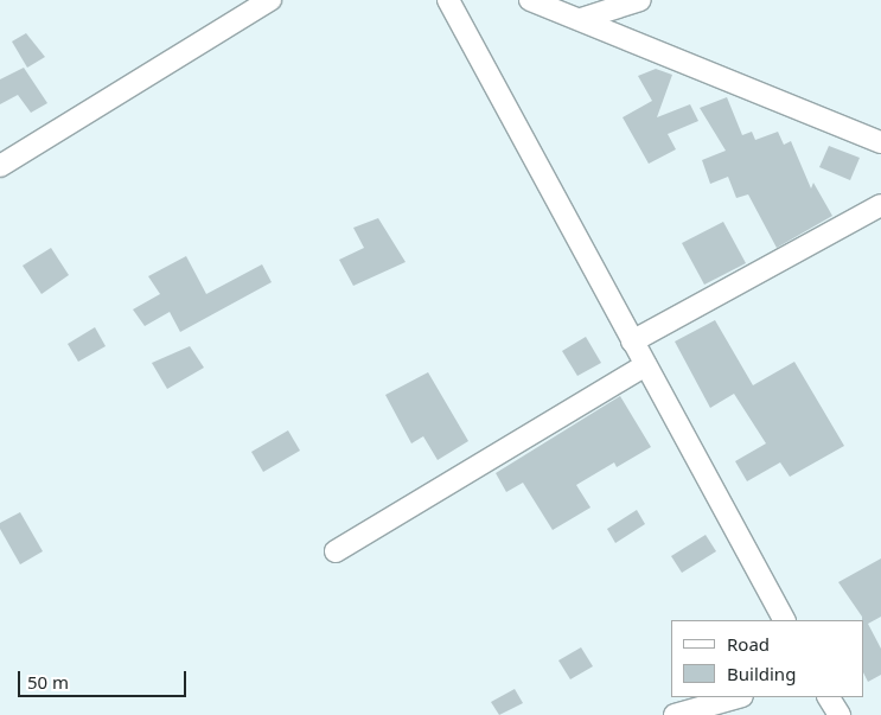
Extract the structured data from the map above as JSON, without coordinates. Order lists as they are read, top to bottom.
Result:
{
  "legend": ["Road", "Building"],
  "scale_bar": "50 m"
}
